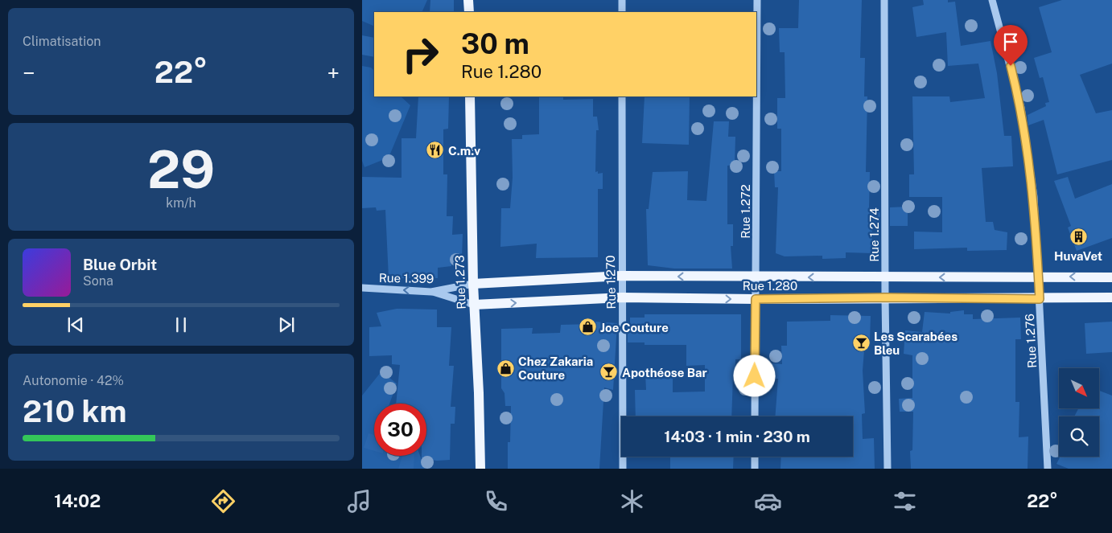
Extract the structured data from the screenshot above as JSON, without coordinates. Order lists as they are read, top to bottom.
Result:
{
  "streets": {
    "main road": ["Rue 1.273", "Rue 1.280"],
    "street": [
      "Rue 1.272",
      "Rue 1.274",
      "Rue 1.399",
      "Rue 1.270",
      "Rue 1.276"
    ]
  },
  "crossings": [
    ["Rue 1.272", "Rue 1.280"],
    ["Rue 1.274", "Rue 1.280"],
    ["Rue 1.399", "Rue 1.273"],
    ["Rue 1.399", "Rue 1.280"],
    ["Rue 1.273", "Rue 1.280"],
    ["Rue 1.270", "Rue 1.280"],
    ["Rue 1.280", "Rue 1.276"]
  ],
  "one_way": ["Rue 1.399"],
  "places": {
    "restaurant": ["C.m.v"],
    "building": ["HuvaVet"],
    "shop": ["Joe Couture", "Chez Zakaria Couture"],
    "bar": ["Les Scarabées Bleu", "Apothéose Bar"]
  },
  "north": "bottom right",
  "page": {
    "tile": [
      "Climatisation",
      ["29", "km/h"],
      ["Autonomie · 42%", "210 km"]
    ],
    "turn": ["30 m", "Rue 1.280"],
    "heat": ["−", "22°", "+"],
    "song": ["Blue Orbit", "Sona"],
    "limit": "30",
    "trip": "14:03 · 1 min · 230 m",
    "tabs": ["14:02", "22°"]
  }
}
